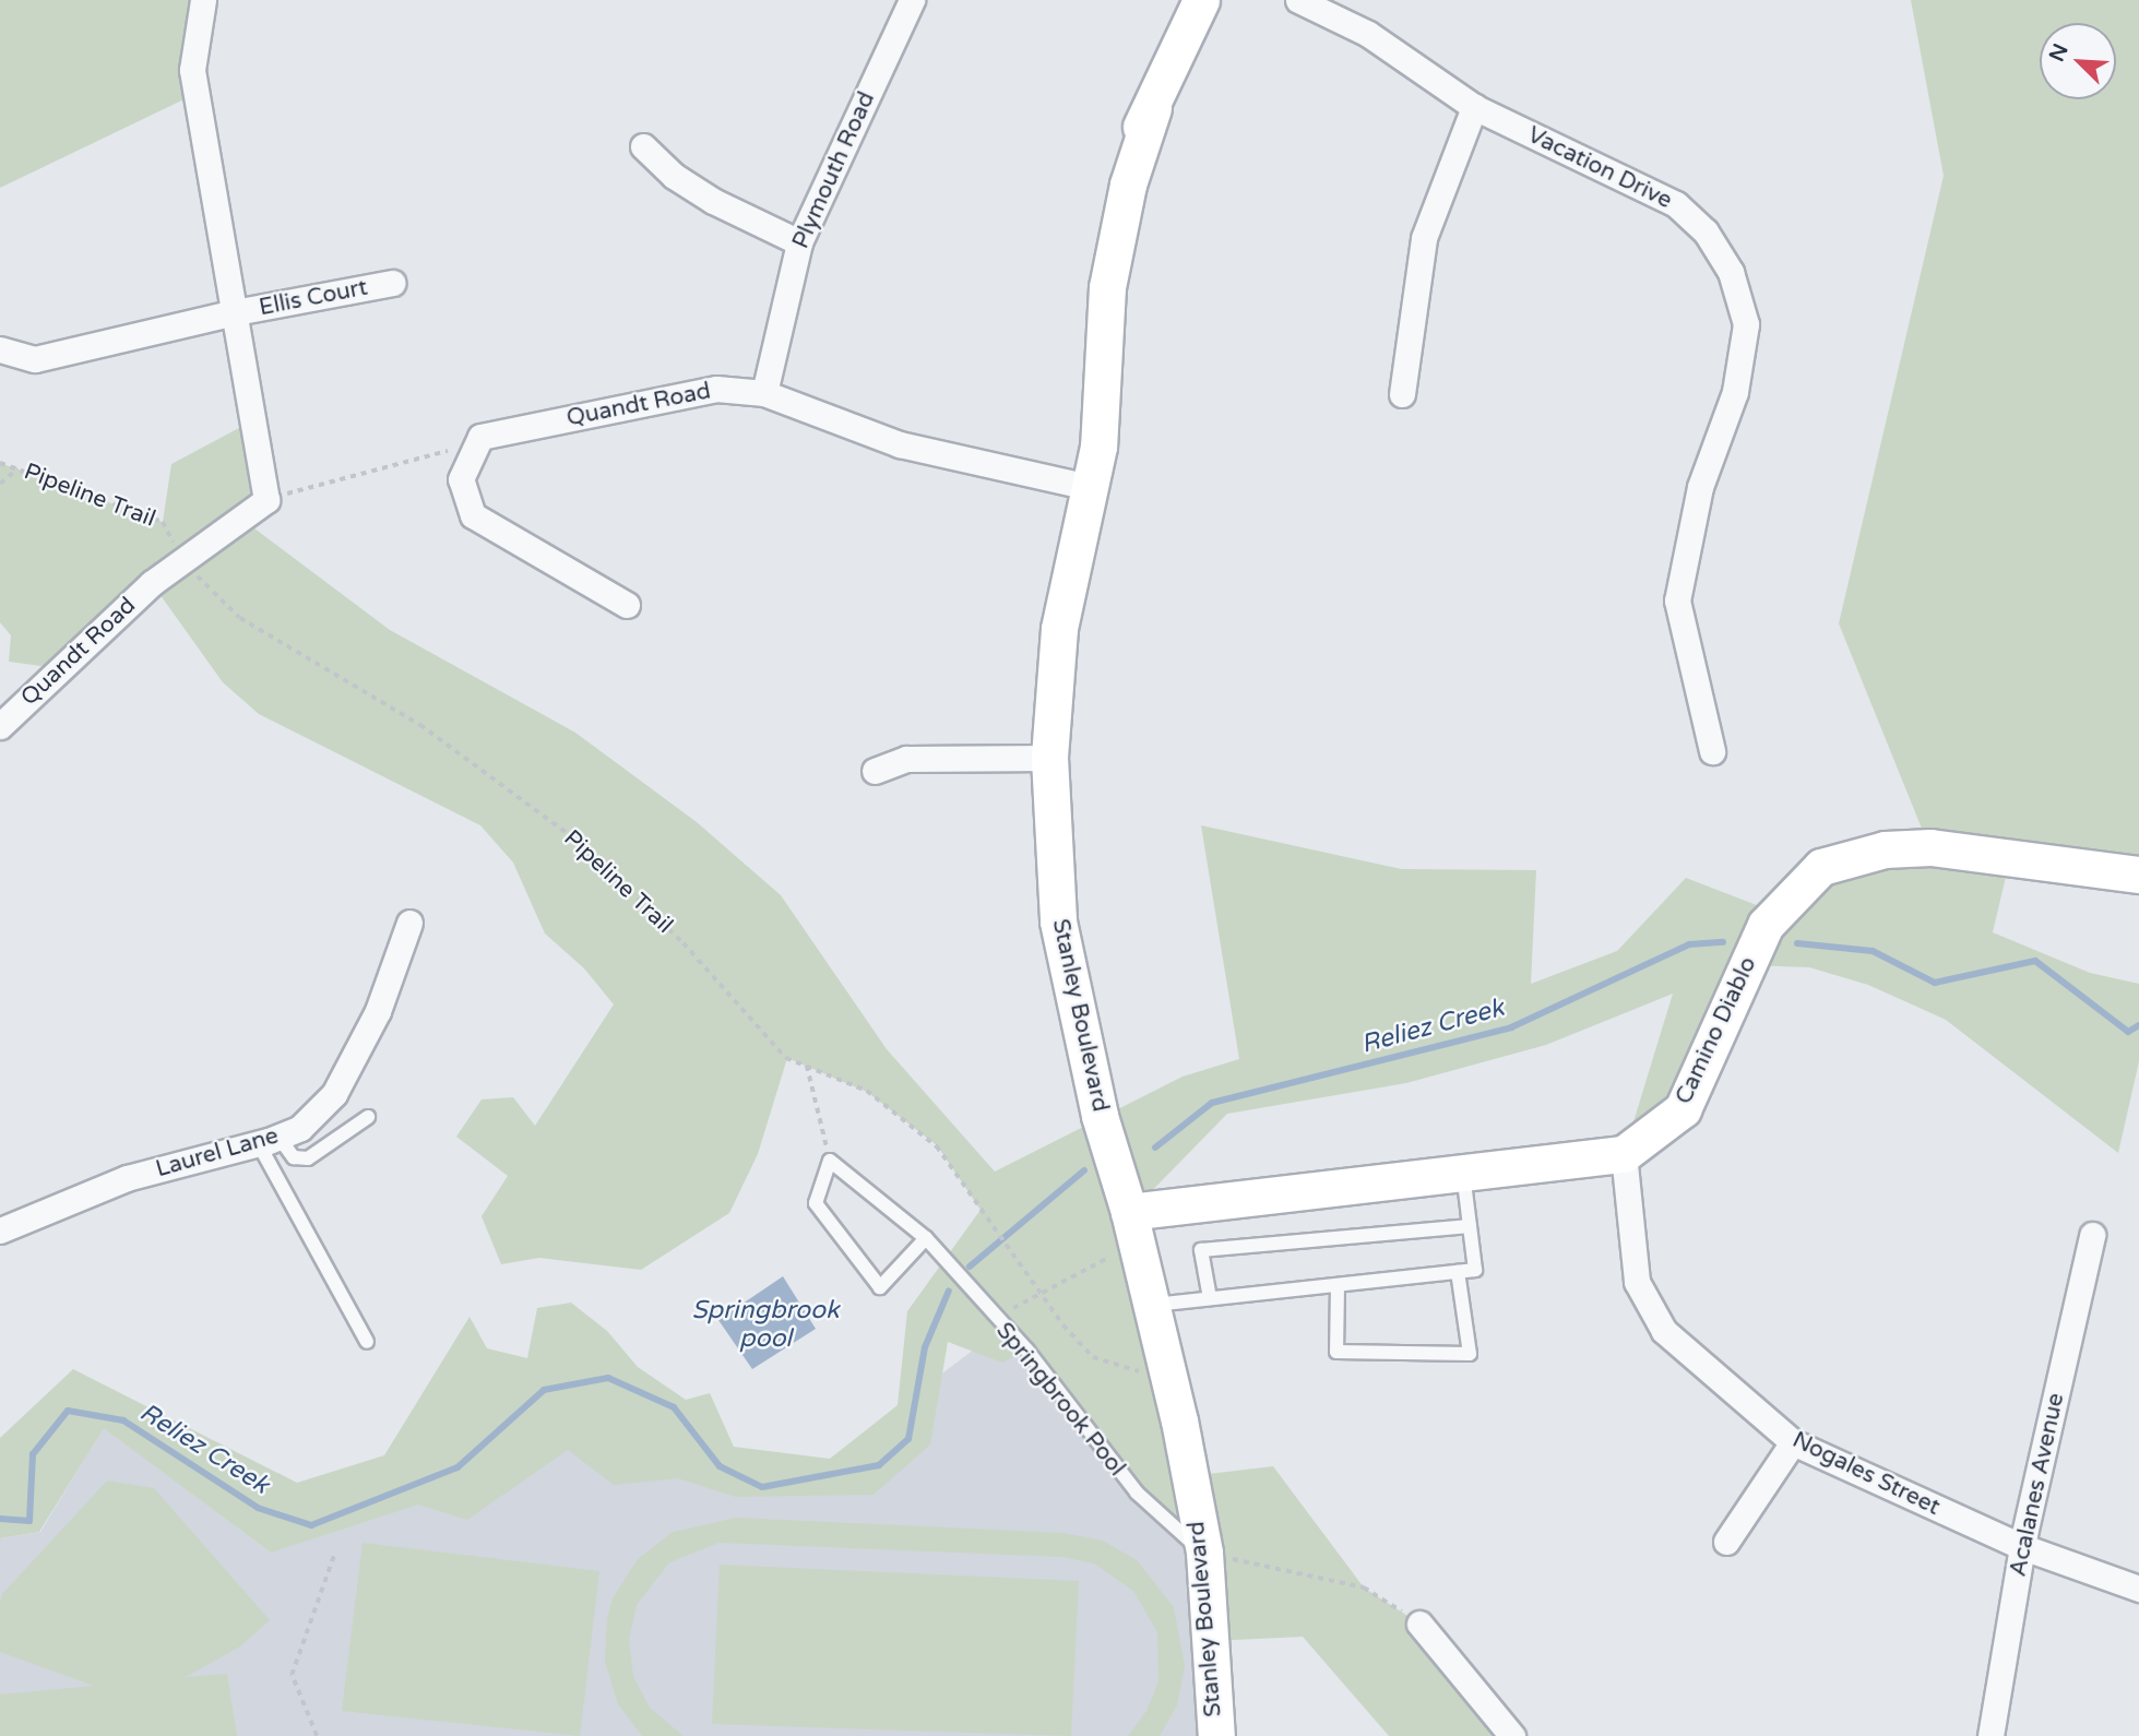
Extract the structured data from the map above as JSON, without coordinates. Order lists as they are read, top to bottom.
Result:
{
  "streets": {
    "street": [
      "Vacation Drive",
      "Plymouth Road",
      "Ellis Court",
      "Quandt Road",
      "Stanley Boulevard",
      "Camino Diablo",
      "Laurel Lane",
      "Nogales Street",
      "Acalanes Avenue"
    ],
    "lane": ["Springbrook Pool"],
    "path": ["Pipeline Trail"]
  },
  "crossings": [
    ["Plymouth Road", "Quandt Road"],
    ["Quandt Road", "Pipeline Trail"],
    ["Quandt Road", "Stanley Boulevard"],
    ["Pipeline Trail", "Stanley Boulevard"],
    ["Stanley Boulevard", "Springbrook Pool"],
    ["Camino Diablo", "Nogales Street"],
    ["Nogales Street", "Acalanes Avenue"]
  ],
  "water": ["Reliez Creek", "Springbrook pool"],
  "north": "top left"
}
